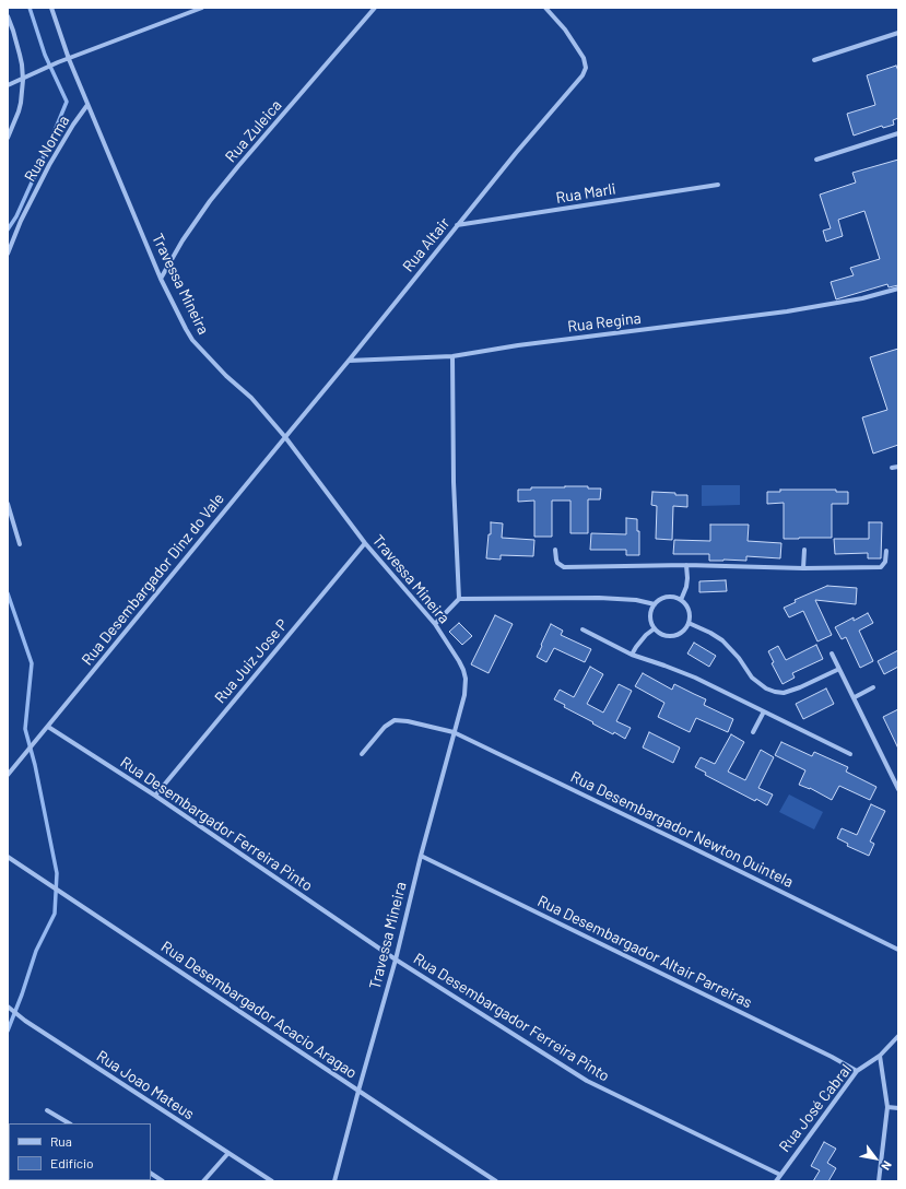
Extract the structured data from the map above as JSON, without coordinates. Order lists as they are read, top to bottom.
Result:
{
  "streets": {
    "street": [
      "Rua Zuleica",
      "Rua Norma",
      "Rua Marli",
      "Rua Altair",
      "Travessa Mineira",
      "Rua Regina",
      "Rua Desembargador Dinz do Vale",
      "Rua Juiz Jose P",
      "Rua Desembargador Ferreira Pinto",
      "Rua Desembargador Newton Quintela",
      "Rua Desembargador Altair Parreiras",
      "Rua Desembargador Acacio Aragao",
      "Rua Joao Mateus",
      "Rua José Cabral"
    ]
  },
  "crossings": [
    ["Rua Zuleica", "Travessa Mineira"],
    ["Rua Norma", "Travessa Mineira"],
    ["Rua Marli", "Rua Altair"],
    ["Rua Altair", "Travessa Mineira"],
    ["Rua Altair", "Rua Regina"],
    ["Rua Altair", "Rua Desembargador Dinz do Vale"],
    ["Travessa Mineira", "Rua Desembargador Dinz do Vale"],
    ["Travessa Mineira", "Rua Juiz Jose P"],
    ["Travessa Mineira", "Rua Desembargador Ferreira Pinto"],
    ["Travessa Mineira", "Rua Desembargador Newton Quintela"],
    ["Travessa Mineira", "Rua Desembargador Altair Parreiras"],
    ["Travessa Mineira", "Rua Desembargador Acacio Aragao"],
    ["Rua Desembargador Dinz do Vale", "Rua Desembargador Ferreira Pinto"],
    ["Rua Juiz Jose P", "Rua Desembargador Ferreira Pinto"],
    ["Rua Desembargador Ferreira Pinto", "Rua José Cabral"],
    ["Rua Desembargador Altair Parreiras", "Rua José Cabral"]
  ],
  "legend": ["Rua", "Edifício"],
  "north": "bottom right"
}
